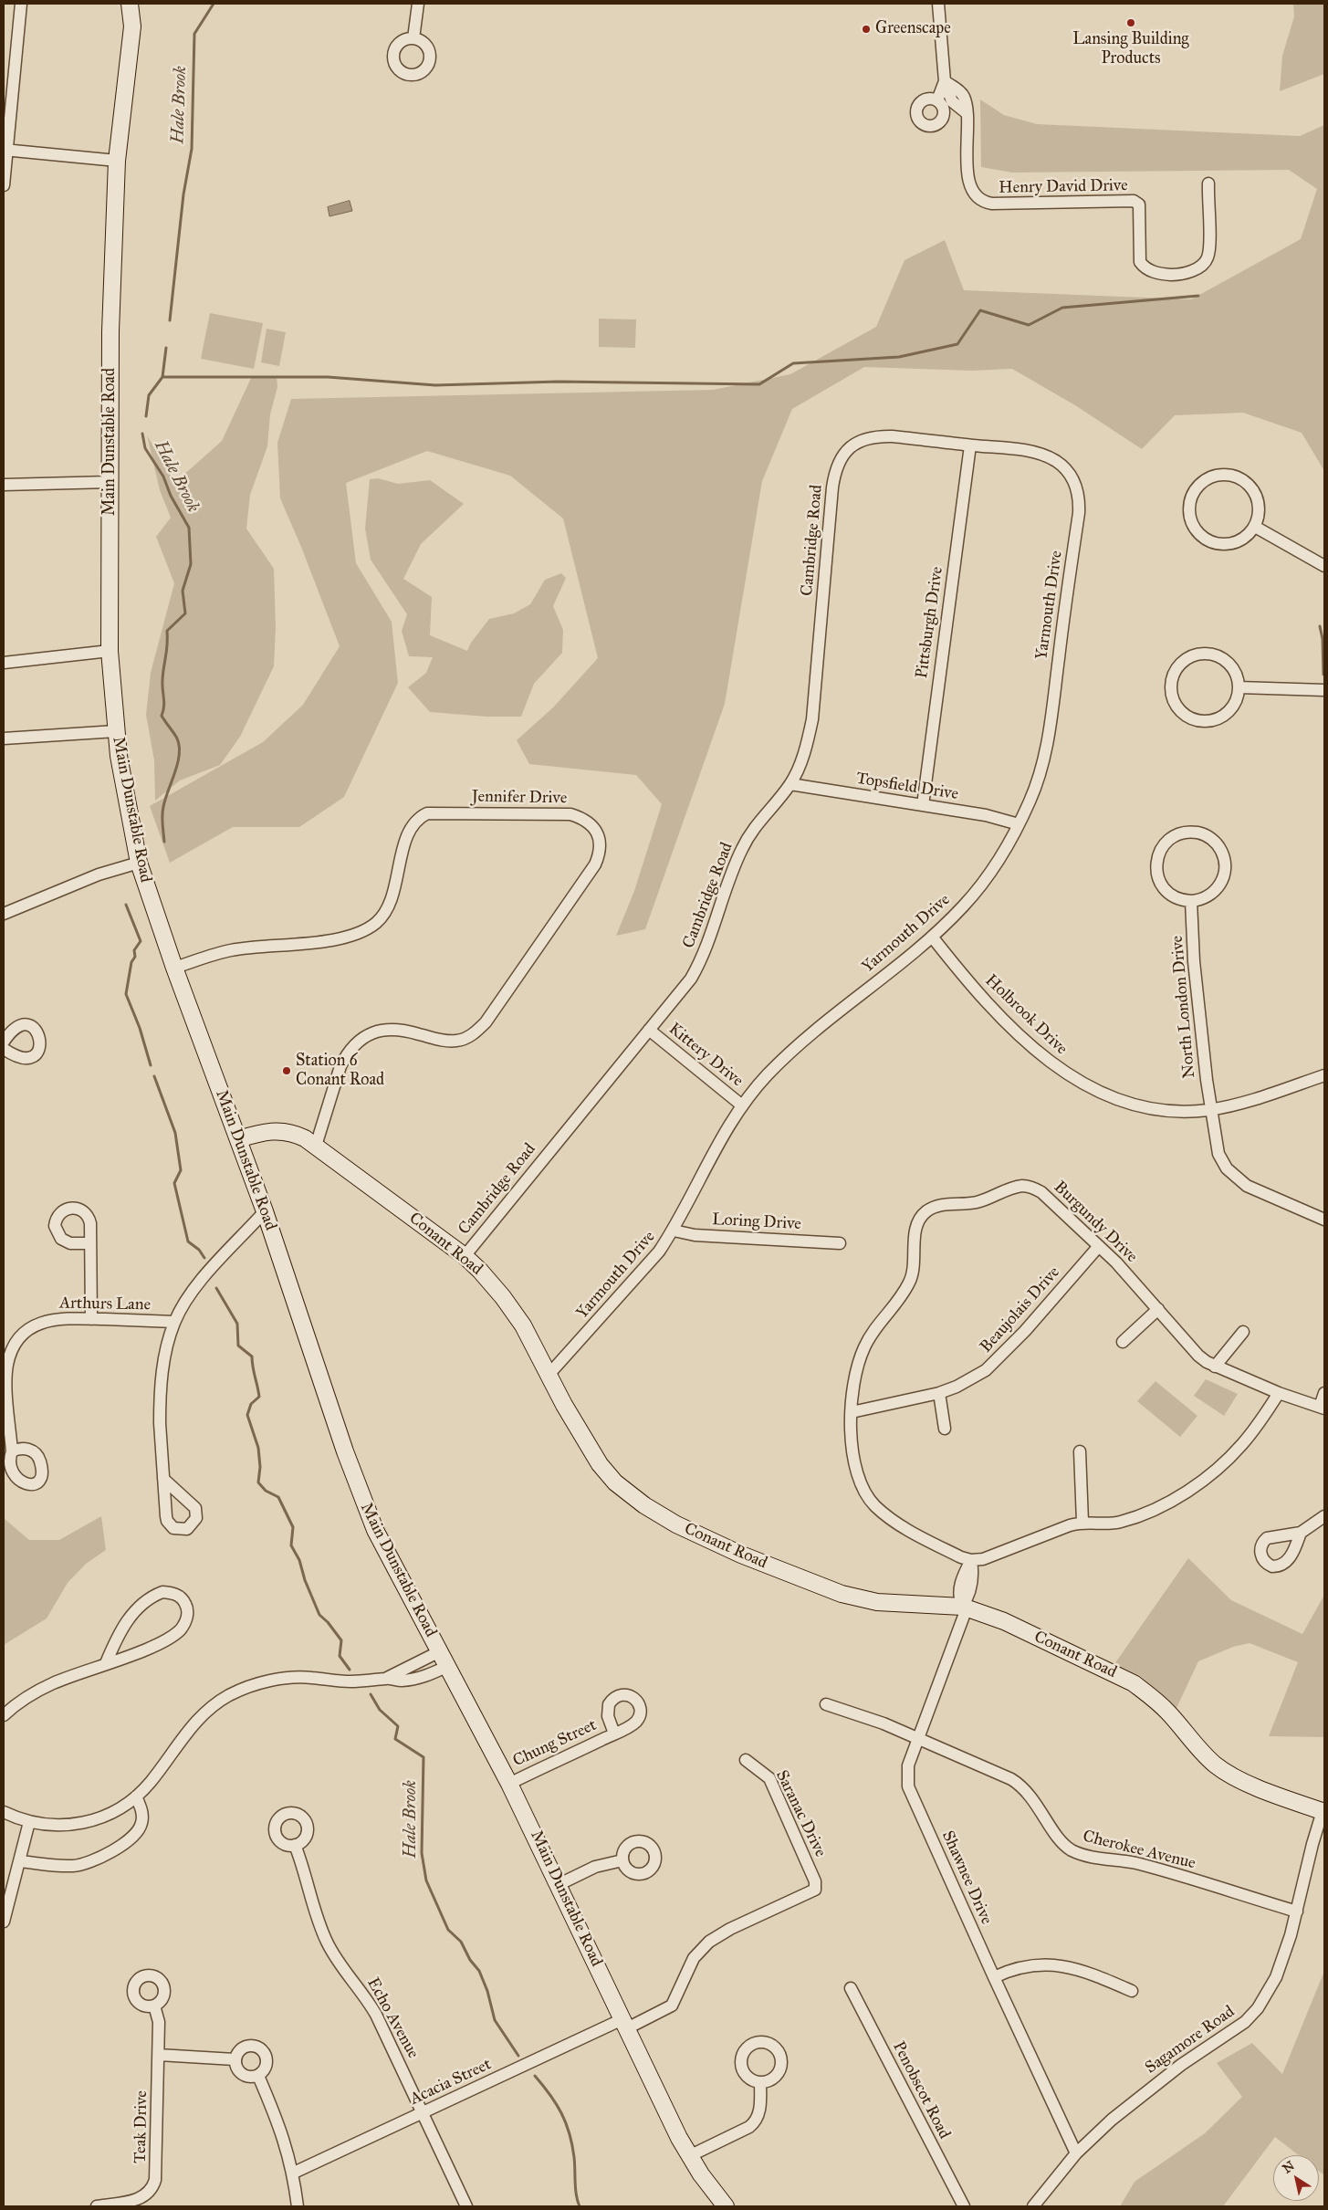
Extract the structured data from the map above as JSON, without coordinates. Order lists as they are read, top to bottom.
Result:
{
  "streets": {
    "main road": ["Main Dunstable Road", "Conant Road"],
    "street": [
      "Henry David Drive",
      "Cambridge Road",
      "Yarmouth Drive",
      "Pittsburgh Drive",
      "Topsfield Drive",
      "Jennifer Drive",
      "North London Drive",
      "Holbrook Drive",
      "Kittery Drive",
      "Loring Drive",
      "Burgundy Drive",
      "Arthurs Lane",
      "Beaujolais Drive",
      "Chung Street",
      "Saranac Drive",
      "Cherokee Avenue",
      "Shawnee Drive",
      "Echo Avenue",
      "Sagamore Road",
      "Acacia Street",
      "Penobscot Road",
      "Teak Drive"
    ]
  },
  "crossings": [
    ["Main Dunstable Road", "Jennifer Drive"],
    ["Main Dunstable Road", "Conant Road"],
    ["Main Dunstable Road", "Chung Street"],
    ["Main Dunstable Road", "Acacia Street"],
    ["Cambridge Road", "Yarmouth Drive"],
    ["Cambridge Road", "Pittsburgh Drive"],
    ["Cambridge Road", "Topsfield Drive"],
    ["Cambridge Road", "Kittery Drive"],
    ["Cambridge Road", "Conant Road"],
    ["Yarmouth Drive", "Pittsburgh Drive"],
    ["Yarmouth Drive", "Topsfield Drive"],
    ["Yarmouth Drive", "Holbrook Drive"],
    ["Yarmouth Drive", "Kittery Drive"],
    ["Yarmouth Drive", "Loring Drive"],
    ["Yarmouth Drive", "Conant Road"],
    ["Pittsburgh Drive", "Topsfield Drive"],
    ["Jennifer Drive", "Conant Road"],
    ["North London Drive", "Holbrook Drive"],
    ["Burgundy Drive", "Beaujolais Drive"],
    ["Conant Road", "Shawnee Drive"],
    ["Conant Road", "Sagamore Road"],
    ["Saranac Drive", "Acacia Street"],
    ["Cherokee Avenue", "Shawnee Drive"],
    ["Cherokee Avenue", "Sagamore Road"],
    ["Shawnee Drive", "Sagamore Road"],
    ["Echo Avenue", "Acacia Street"]
  ],
  "water": ["Hale Brook"],
  "places": ["Lansing Building Products", "Greenscape", "Station 6 Conant Road"],
  "north": "top left"
}
